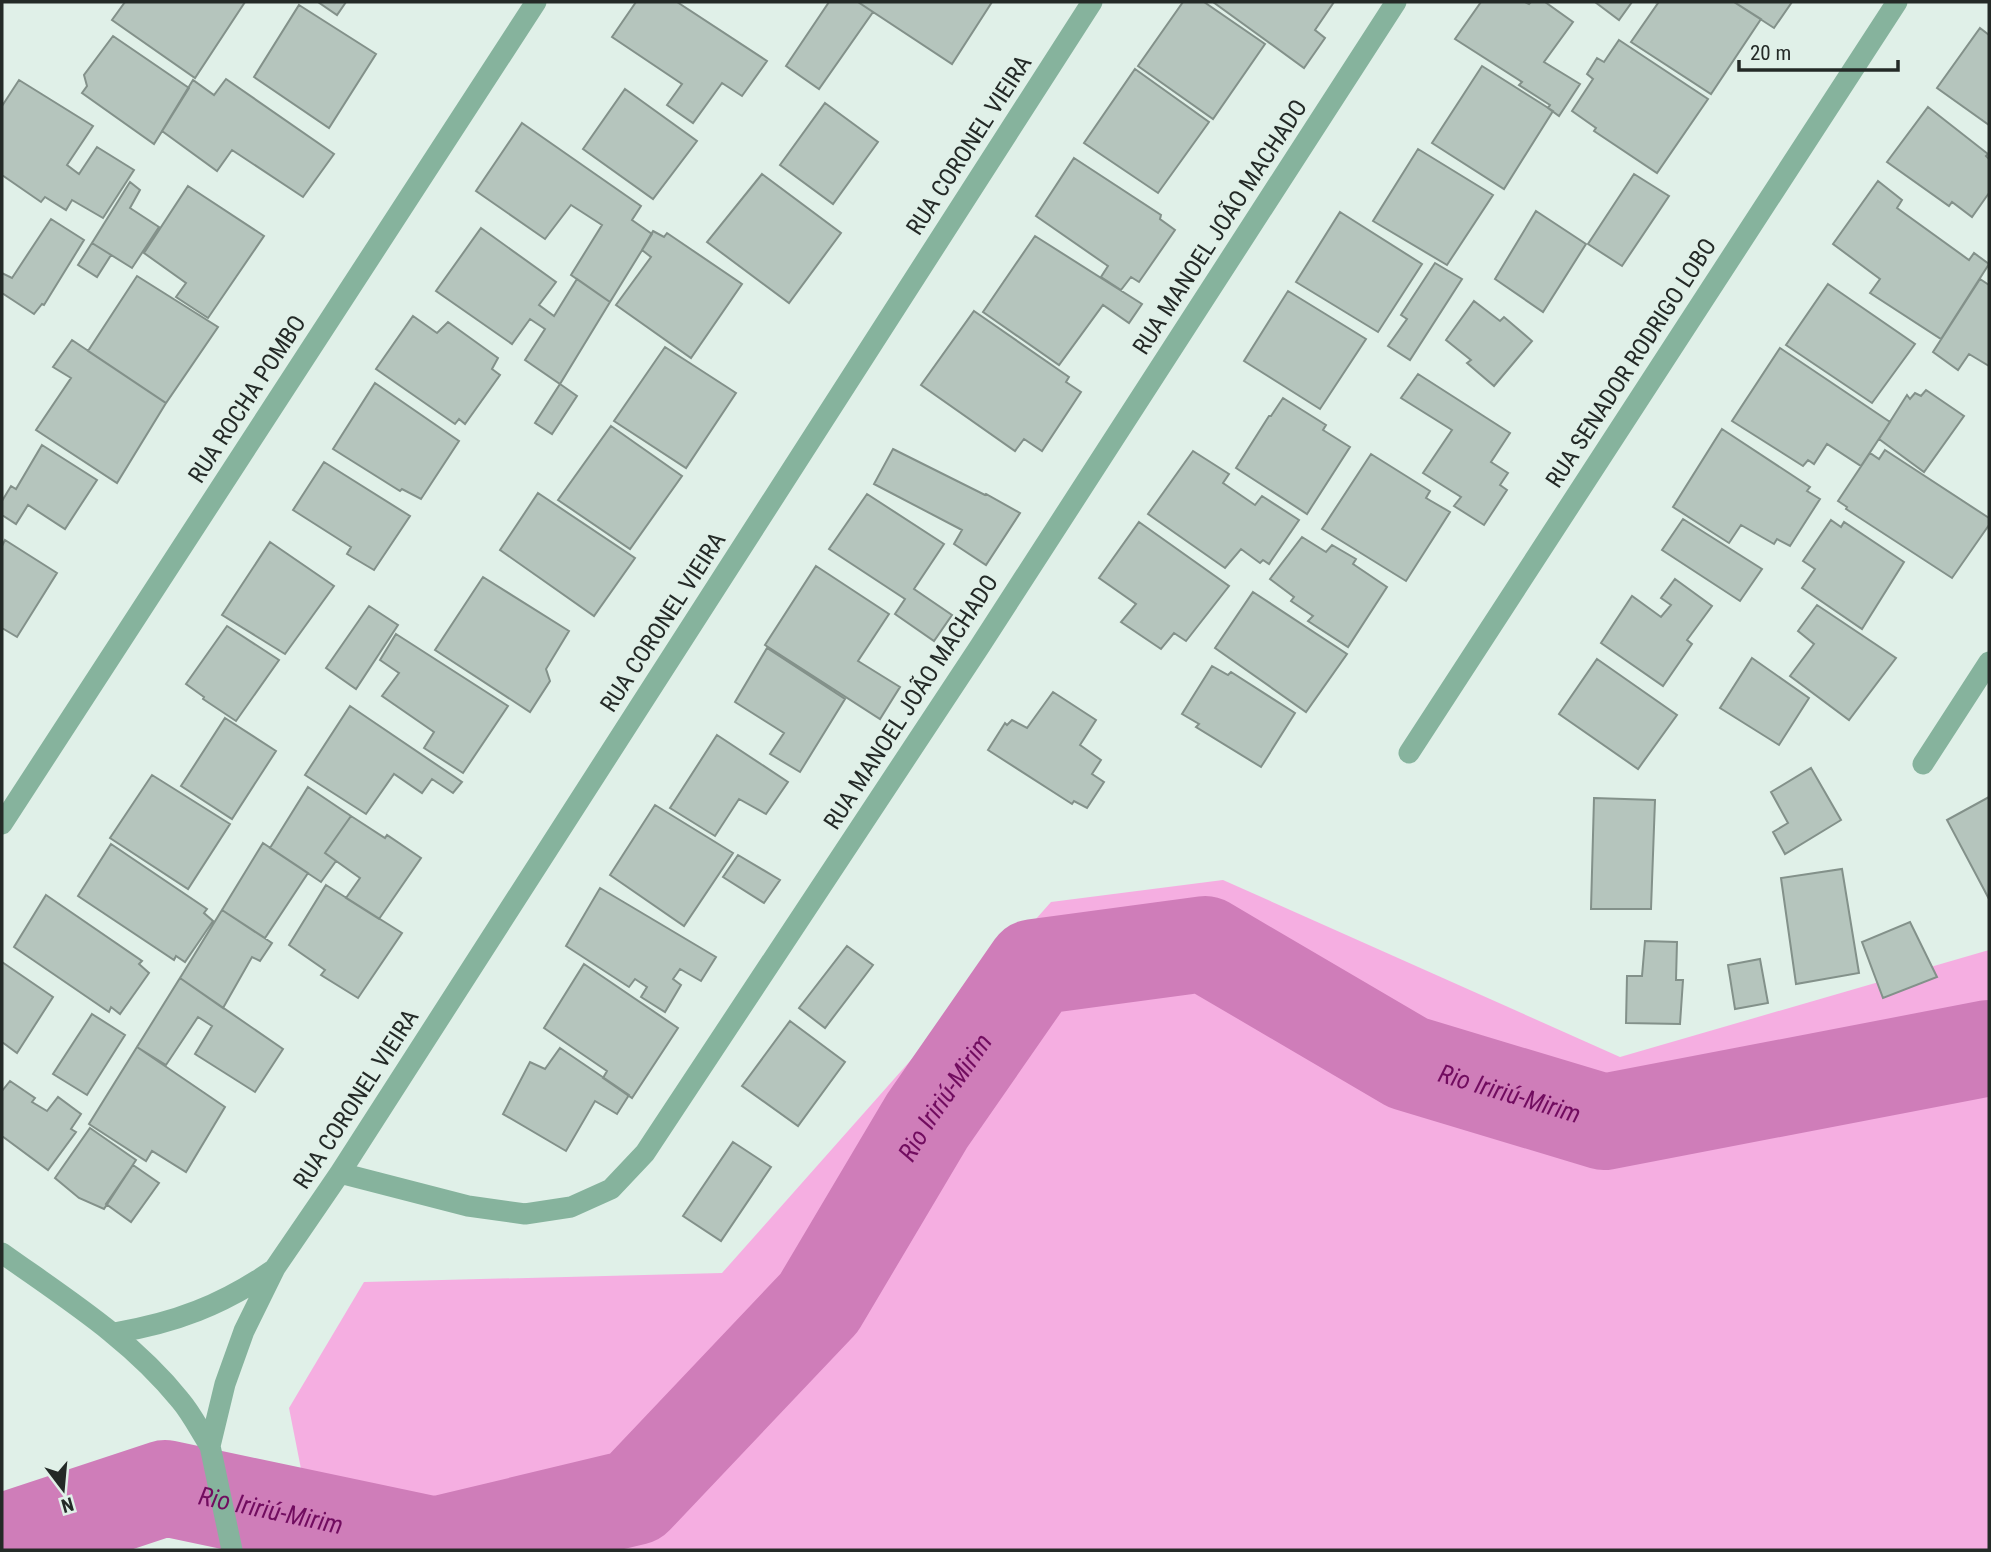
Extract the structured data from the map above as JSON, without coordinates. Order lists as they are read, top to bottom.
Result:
{
  "streets": {
    "street": [
      "RUA CORONEL VIEIRA",
      "RUA MANOEL JOÃO MACHADO",
      "RUA SENADOR RODRIGO LOBO",
      "RUA ROCHA POMBO"
    ]
  },
  "crossings": [
    ["RUA CORONEL VIEIRA", "RUA MANOEL JOÃO MACHADO"]
  ],
  "water": ["Rio Iririú-Mirim"],
  "scale_bar": "20 m",
  "north": "bottom"
}
